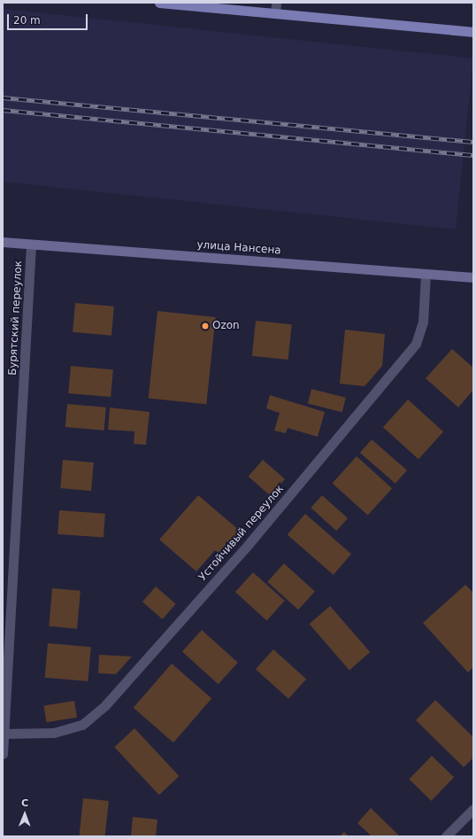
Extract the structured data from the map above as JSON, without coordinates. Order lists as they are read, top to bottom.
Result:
{
  "streets": {
    "main road": ["улица Нансена"],
    "street": ["Бурятский переулок", "Устойчивый переулок"]
  },
  "crossings": [
    ["улица Нансена", "Бурятский переулок"],
    ["улица Нансена", "Устойчивый переулок"],
    ["Бурятский переулок", "Устойчивый переулок"]
  ],
  "places": ["Ozon"],
  "scale_bar": "20 m",
  "north": "top"
}
